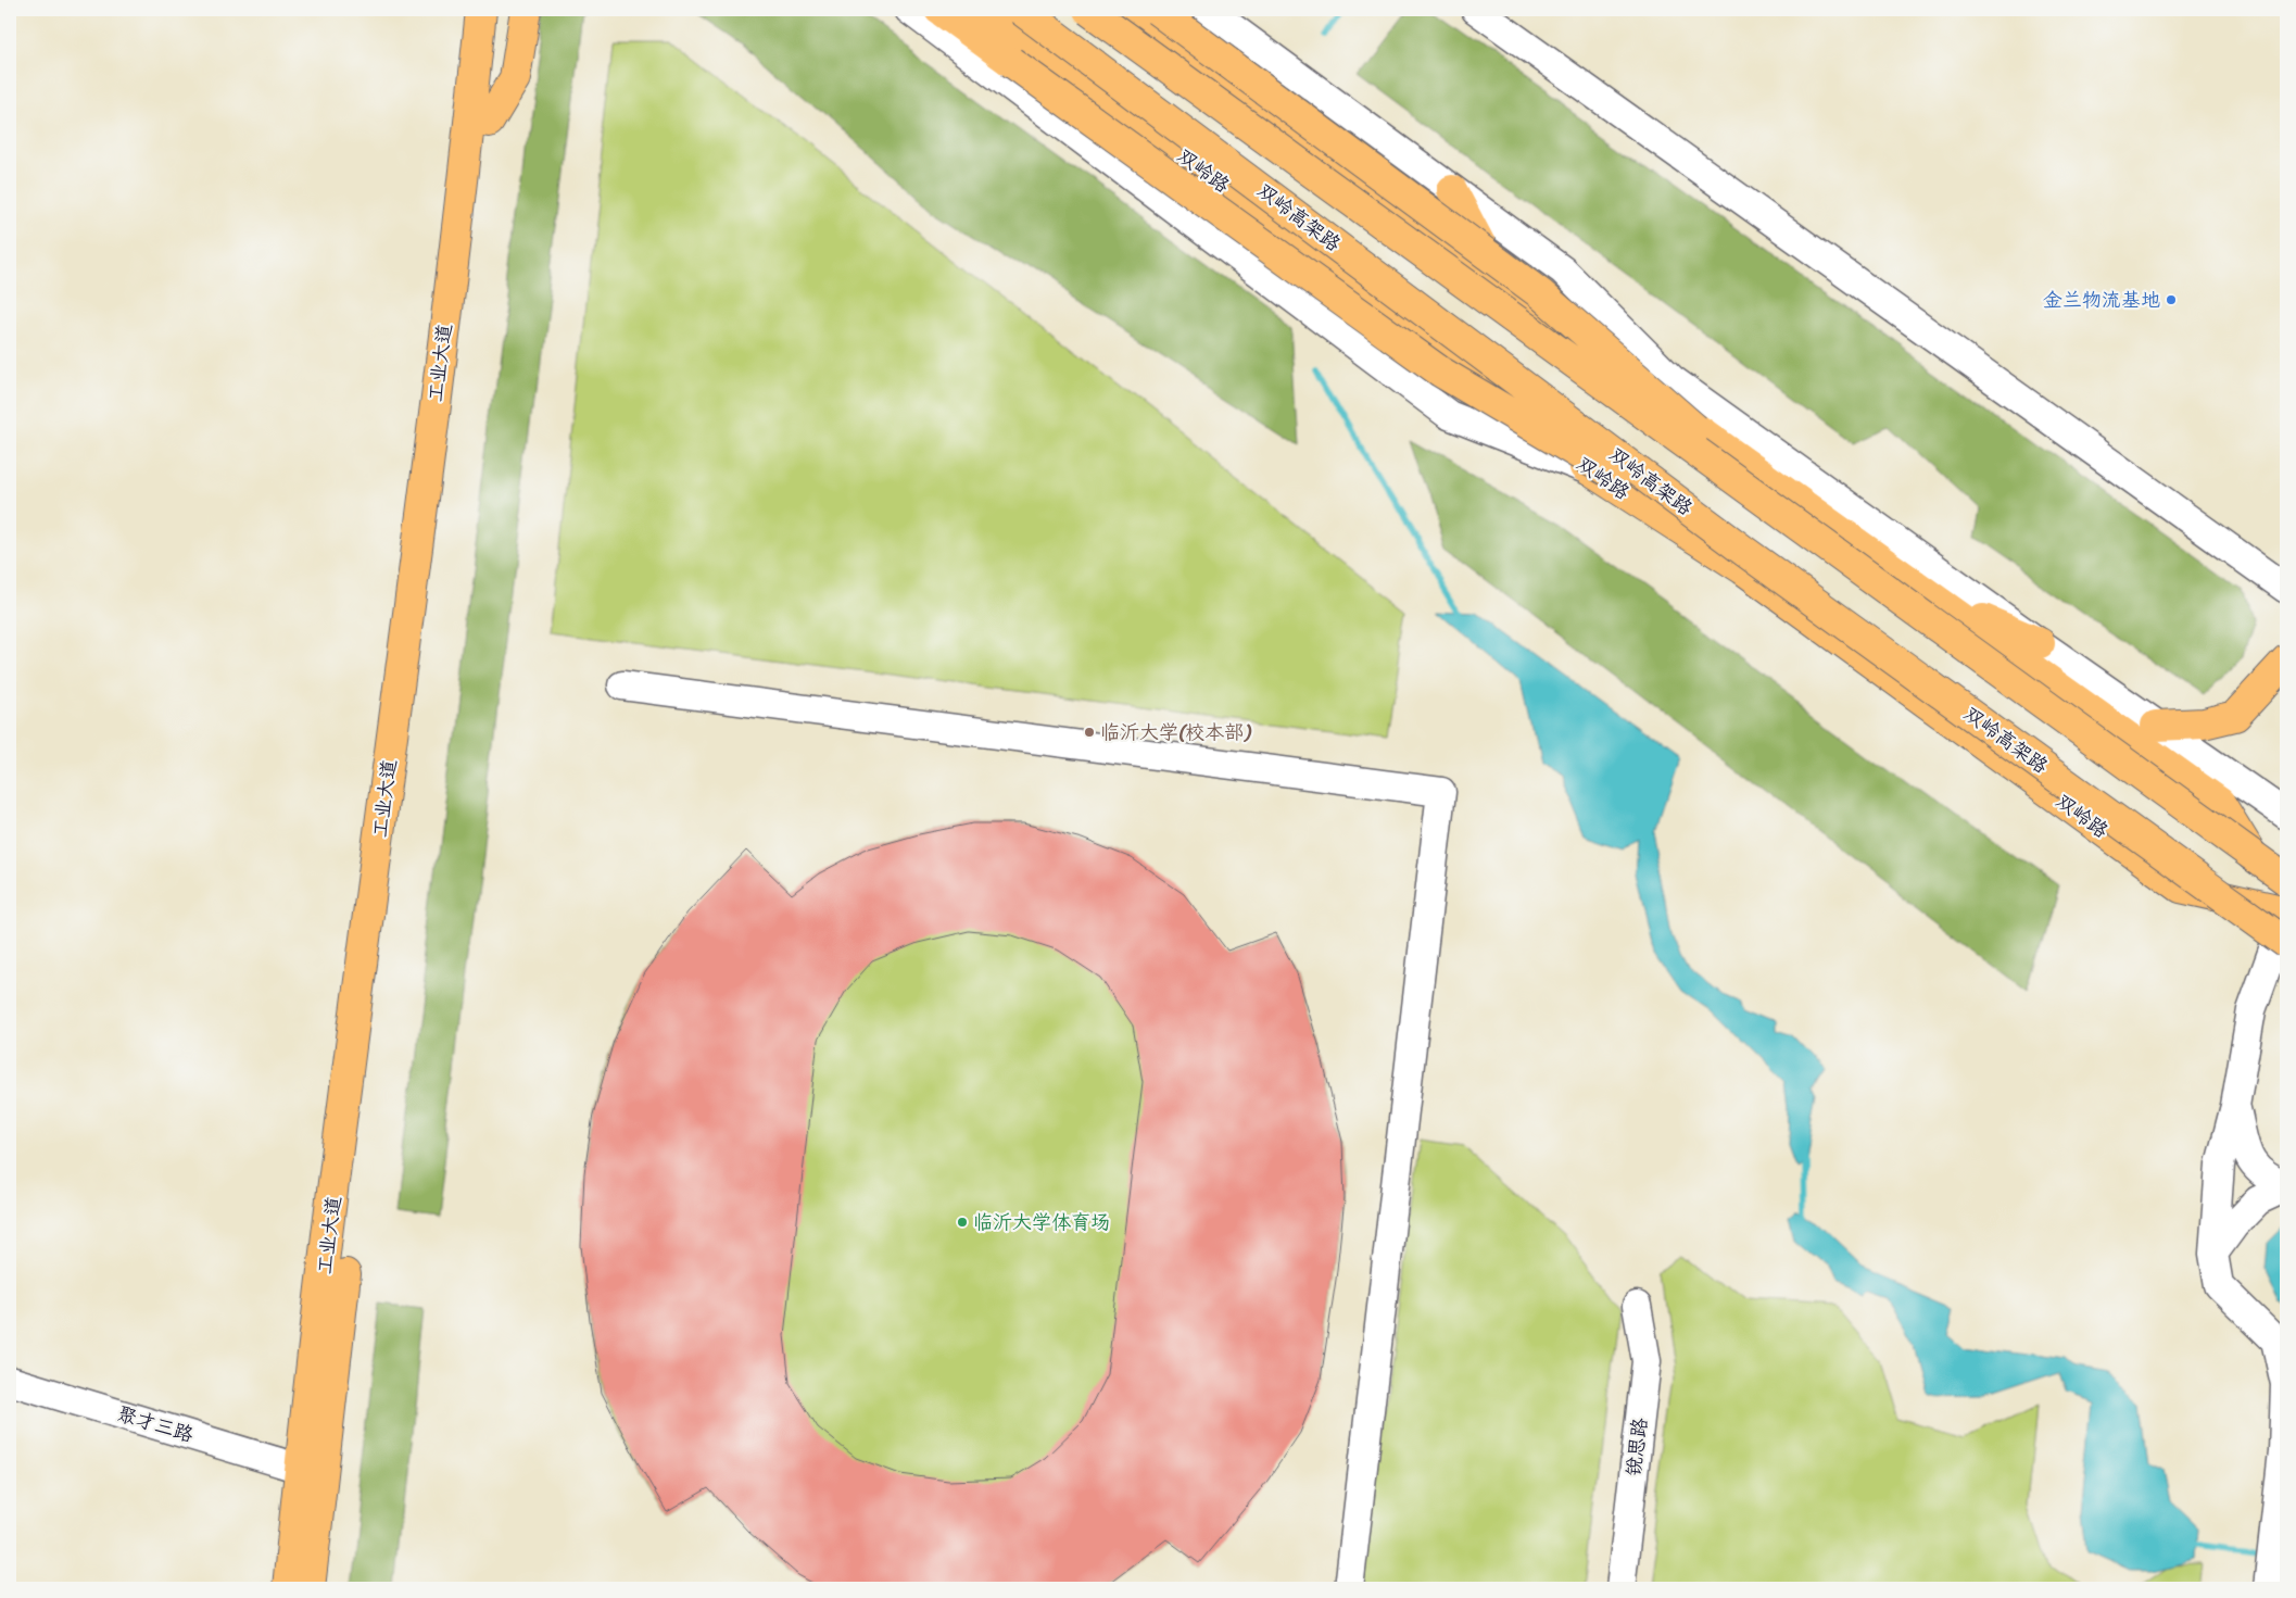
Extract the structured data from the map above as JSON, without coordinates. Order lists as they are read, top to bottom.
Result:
{
  "streets": {
    "main road": ["双岭路", "双岭高架路", "工业大道"],
    "street": ["聚才三路", "锐思路"]
  },
  "crossings": [
    ["工业大道", "聚才三路"]
  ],
  "places": ["金兰物流基地", "临沂大学(校本部)", "临沂大学体育场"]
}
